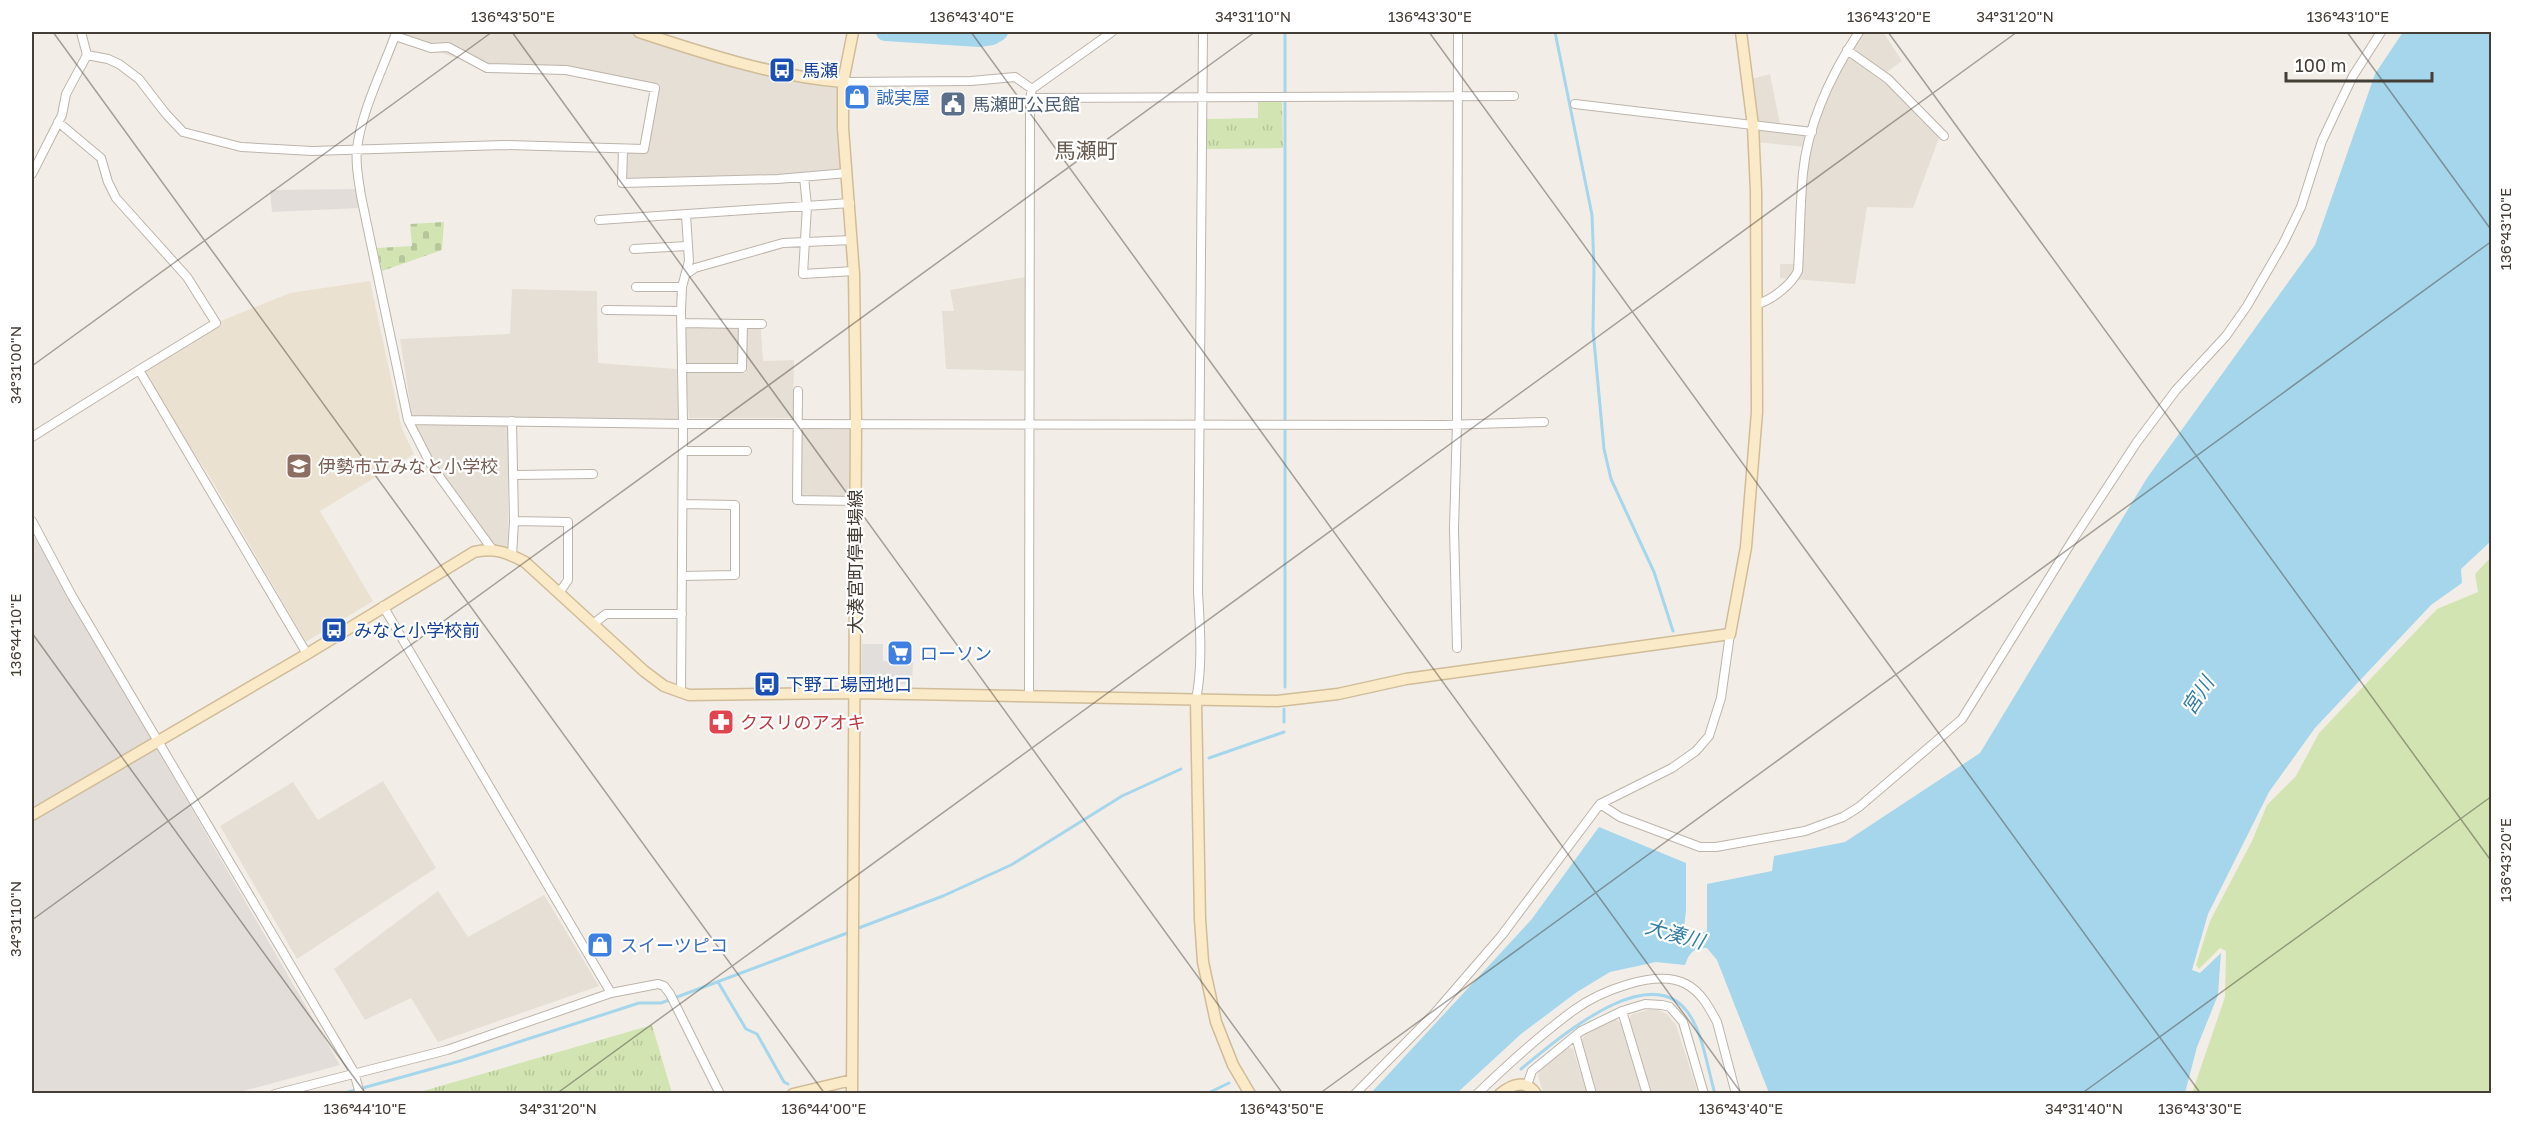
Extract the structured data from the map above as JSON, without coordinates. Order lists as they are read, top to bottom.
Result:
{
  "streets": {
    "street": ["大湊宮町停車場線"]
  },
  "districts": ["馬瀬町"],
  "water": ["宮川", "大湊川"],
  "places": {
    "bus stop": ["馬瀬", "みなと小学校前", "下野工場団地口"],
    "shop": ["誠実屋", "スイーツピコ"],
    "public building": ["馬瀬町公民館"],
    "school or university": ["伊勢市立みなと小学校"],
    "supermarket": ["ローソン"],
    "pharmacy": ["クスリのアオキ"]
  },
  "scale_bar": "100 m",
  "coordinates": [
    "136°43'50\"E",
    "136°43'40\"E",
    "34°31'10\"N",
    "136°43'30\"E",
    "136°43'20\"E",
    "34°31'20\"N",
    "136°43'10\"E",
    "34°31'00\"N",
    "136°44'10\"E",
    "136°44'00\"E",
    "34°31'40\"N"
  ]
}
